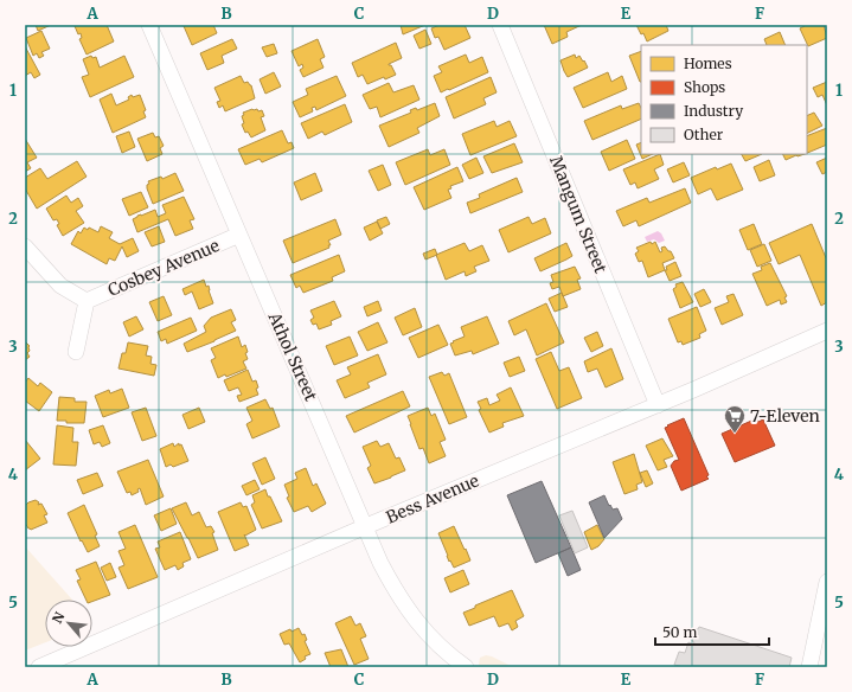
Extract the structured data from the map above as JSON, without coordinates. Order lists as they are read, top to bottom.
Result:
{
  "streets": {
    "street": [
      "Mangum Street",
      "Cosbey Avenue",
      "Athol Street",
      "Bess Avenue"
    ]
  },
  "crossings": [
    ["Mangum Street", "Bess Avenue"],
    ["Cosbey Avenue", "Athol Street"],
    ["Athol Street", "Bess Avenue"]
  ],
  "places": {
    "supermarket": ["7-Eleven"]
  },
  "legend": [
    "Homes",
    "Shops",
    "Industry",
    "Other"
  ],
  "scale_bar": "50 m",
  "north": "top left",
  "grid": {
    "columns": [
      "A",
      "B",
      "C",
      "D",
      "E",
      "F"
    ],
    "rows": [
      "1",
      "2",
      "3",
      "4",
      "5"
    ]
  }
}
